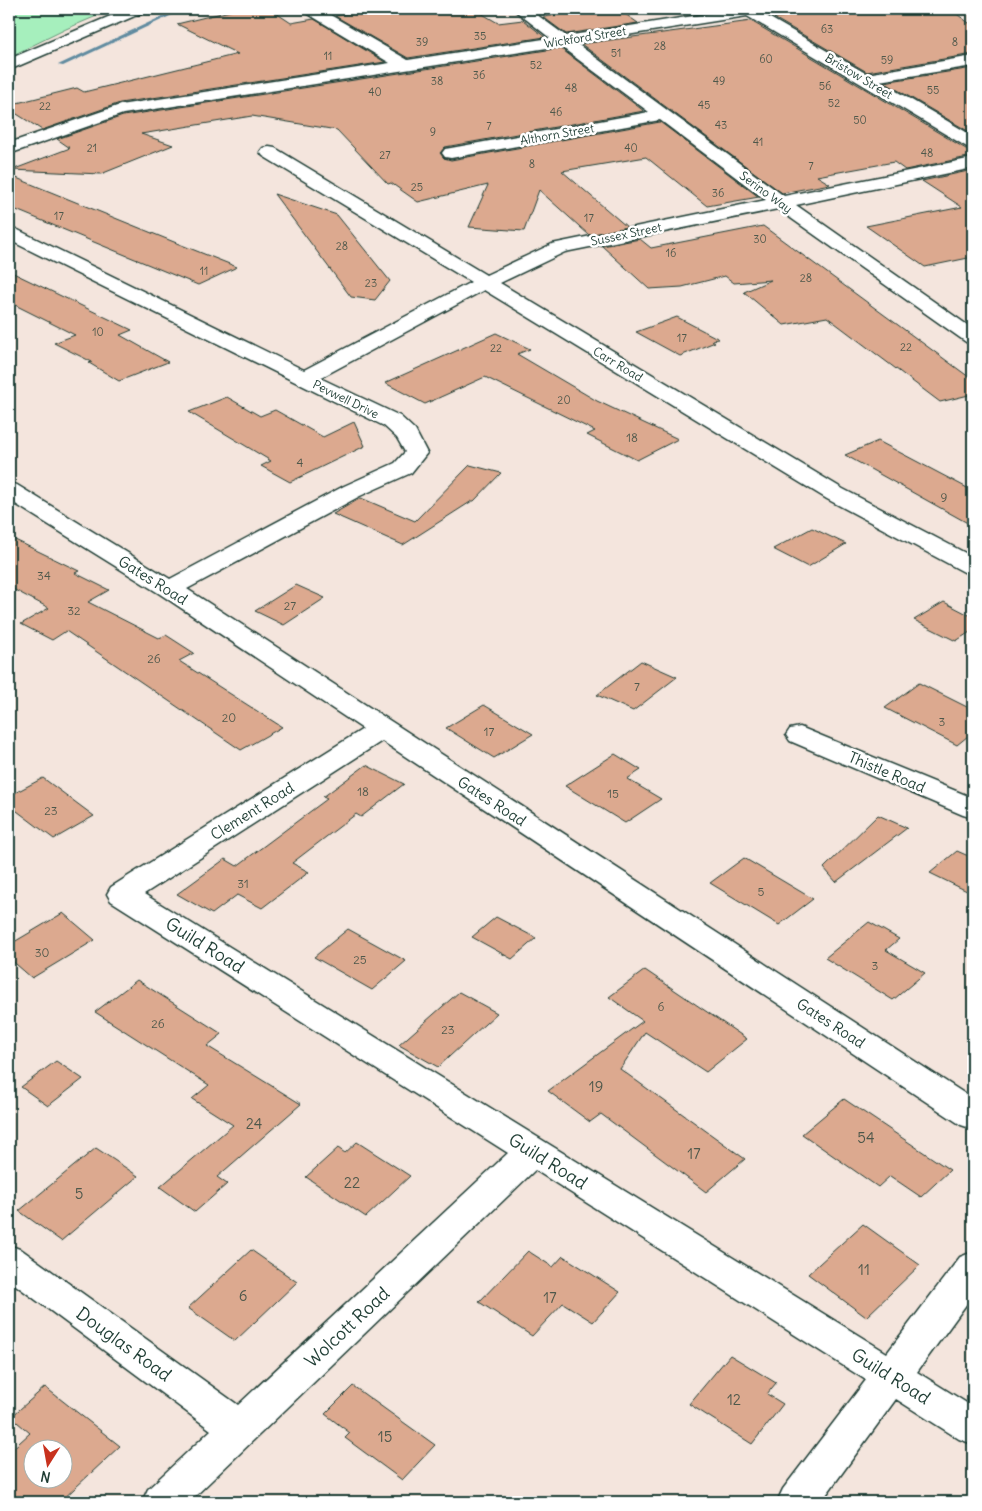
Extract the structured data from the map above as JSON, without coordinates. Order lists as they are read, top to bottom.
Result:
{
  "streets": {
    "street": [
      "Wickford Street",
      "Bristow Street",
      "Althorn Street",
      "Serino Way",
      "Sussex Street",
      "Carr Road",
      "Pevwell Drive",
      "Gates Road",
      "Thistle Road",
      "Clement Road",
      "Guild Road",
      "Wolcott Road",
      "Douglas Road"
    ]
  },
  "crossings": [
    ["Wickford Street", "Bristow Street"],
    ["Wickford Street", "Serino Way"],
    ["Althorn Street", "Serino Way"],
    ["Serino Way", "Sussex Street"],
    ["Sussex Street", "Carr Road"],
    ["Sussex Street", "Pevwell Drive"],
    ["Pevwell Drive", "Gates Road"],
    ["Gates Road", "Clement Road"],
    ["Clement Road", "Guild Road"],
    ["Guild Road", "Wolcott Road"],
    ["Wolcott Road", "Douglas Road"]
  ],
  "house_numbers": [
    "63",
    "35",
    "39",
    "8",
    "28",
    "51",
    "11",
    "60",
    "59",
    "52",
    "36",
    "38",
    "49",
    "56",
    "48",
    "55",
    "40",
    "52",
    "45",
    "22",
    "46",
    "50",
    "43",
    "7",
    "9",
    "41",
    "21",
    "40",
    "48",
    "27",
    "8",
    "7",
    "25",
    "36",
    "17",
    "17",
    "30",
    "28",
    "16",
    "11",
    "28",
    "23",
    "10",
    "17",
    "22",
    "22",
    "20",
    "18",
    "4",
    "9",
    "34",
    "27",
    "32",
    "26",
    "7",
    "20",
    "3",
    "17",
    "18",
    "15",
    "23",
    "31",
    "5",
    "30",
    "25",
    "3",
    "6",
    "26",
    "23",
    "19",
    "24",
    "54",
    "17",
    "22",
    "5",
    "11",
    "6",
    "17",
    "12",
    "15"
  ],
  "north": "bottom"
}
